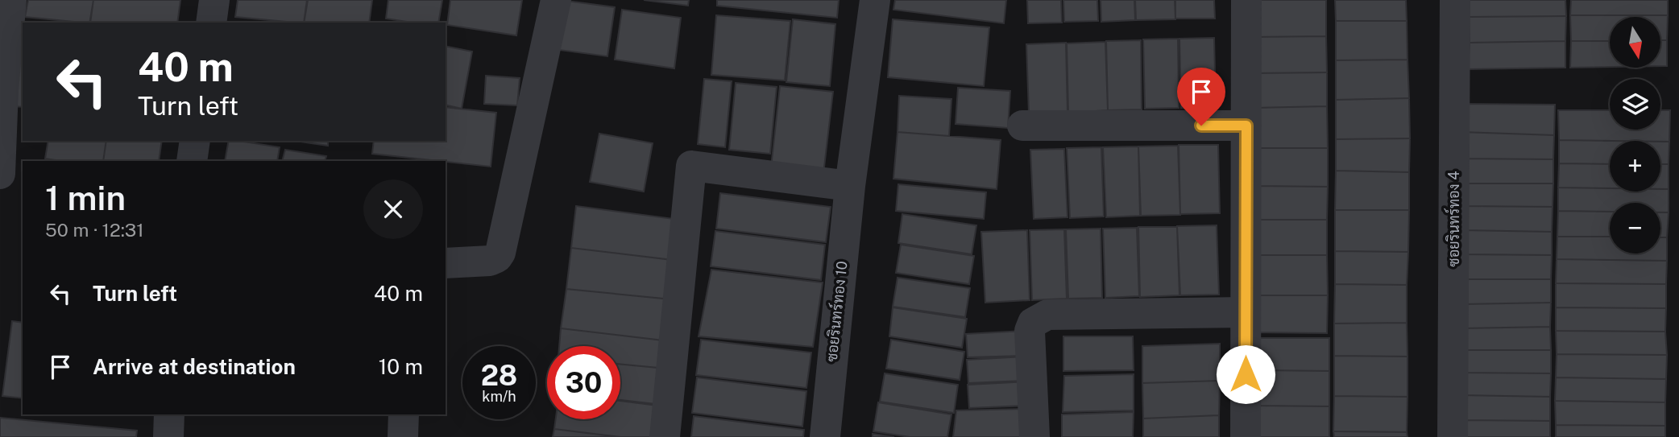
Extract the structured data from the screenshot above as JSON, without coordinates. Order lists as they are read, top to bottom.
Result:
{
  "streets": {
    "street": ["ซอยรินทร์ทอง 4", "ซอยรินทร์ทอง 10"]
  },
  "north": "bottom",
  "page": {
    "map_buttons": ["+", "−"],
    "turn": ["40 m", "Turn left"],
    "heading": ["1 min", "50 m · 12:31"],
    "list": [
      {
        "name": "Turn left",
        "value": "40 m"
      },
      {
        "name": "Arrive at destination",
        "value": "10 m"
      }
    ],
    "speed": "28 km/h",
    "limit": "30"
  }
}
